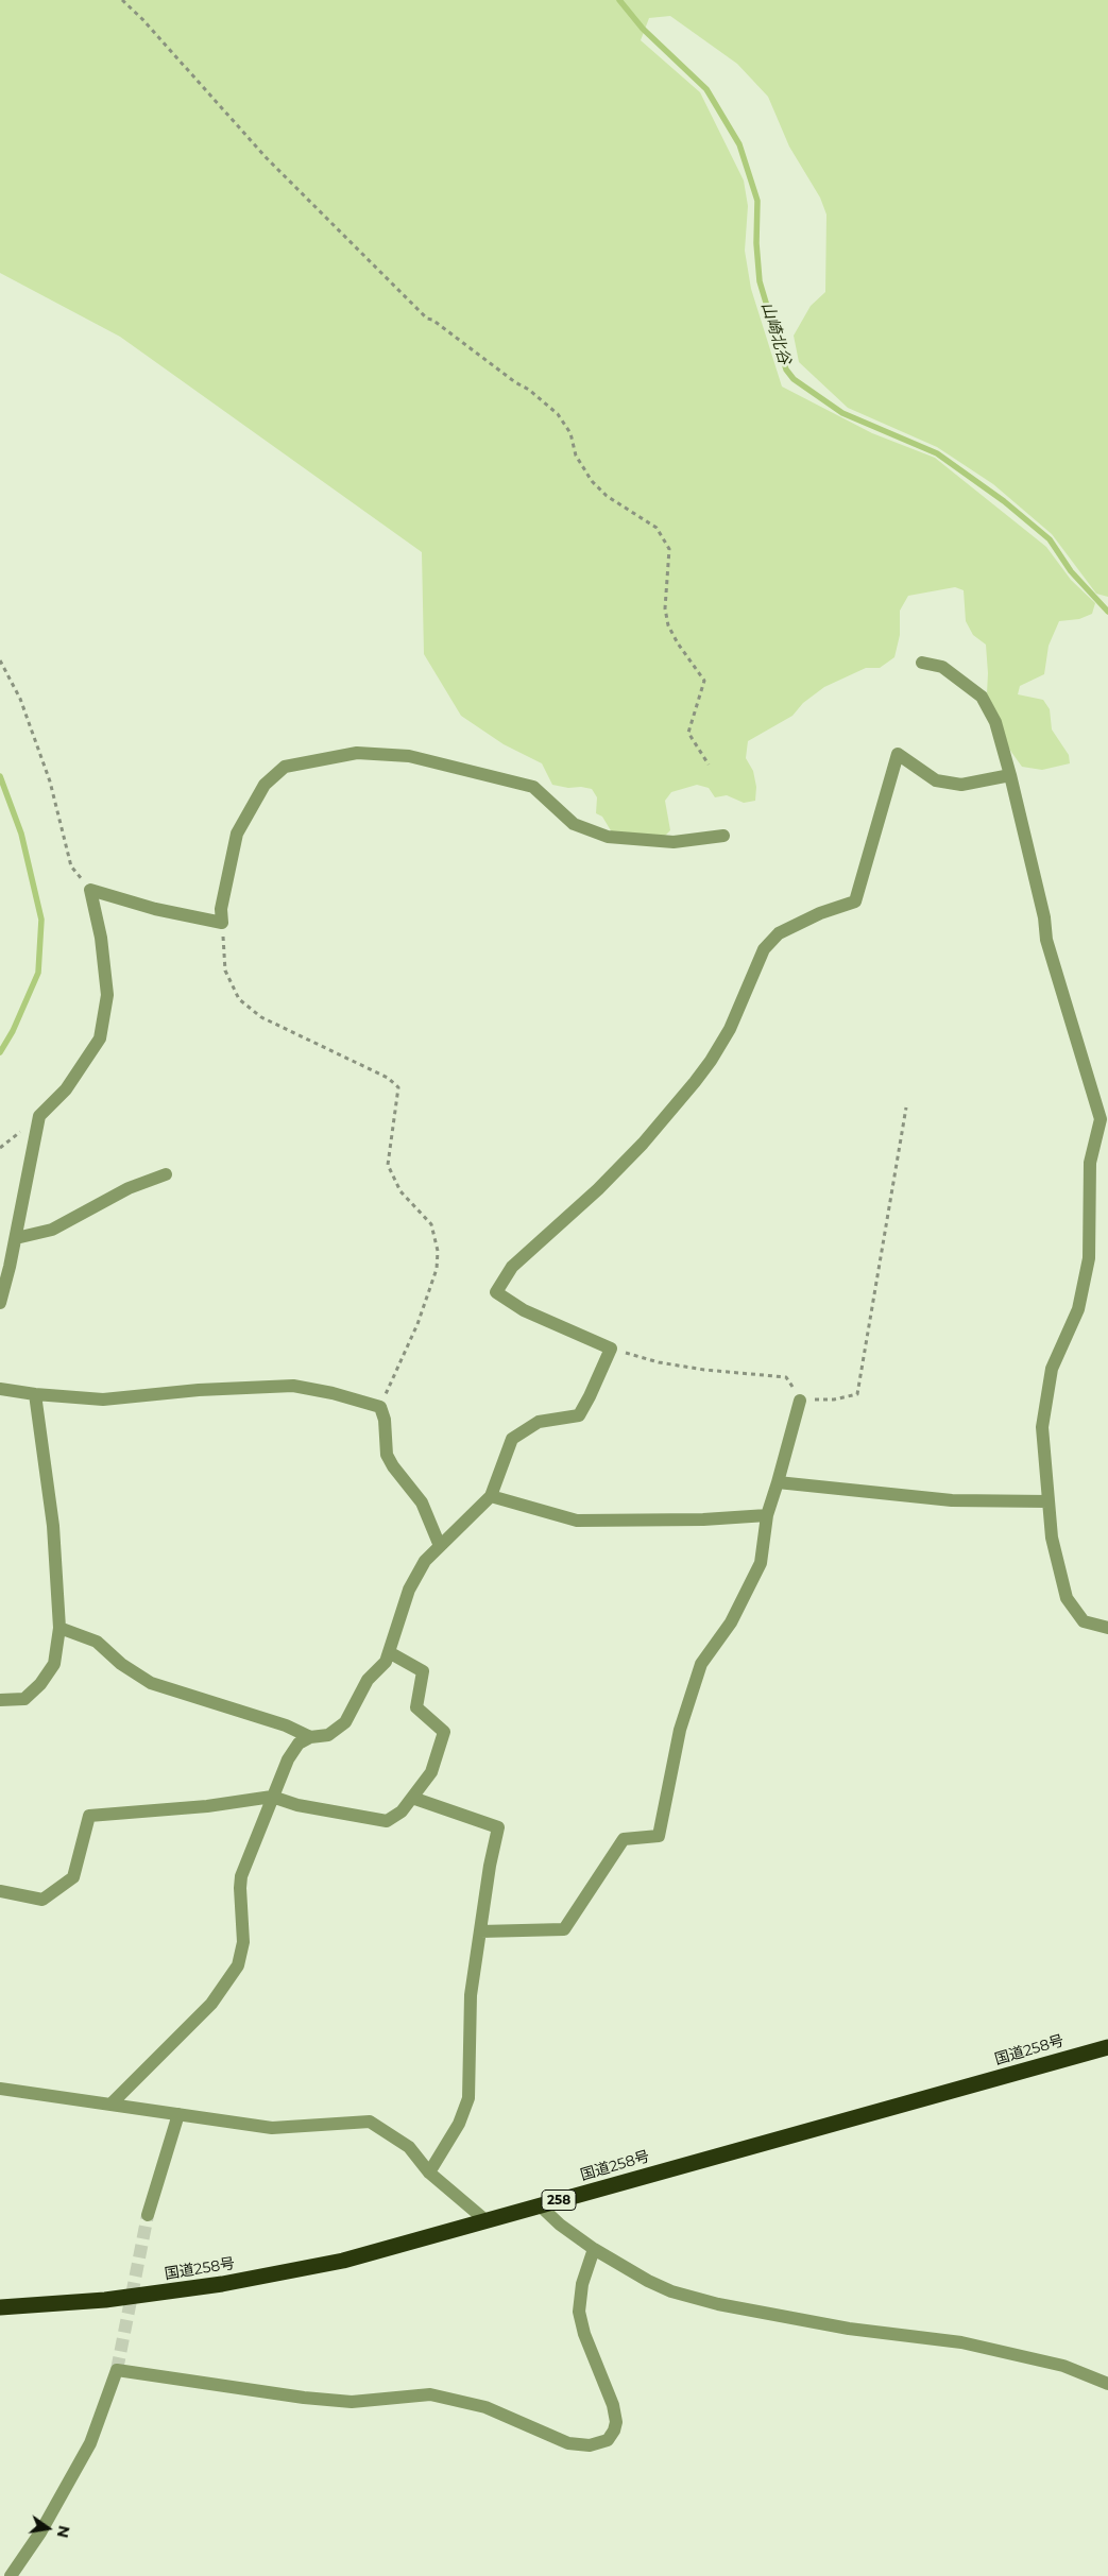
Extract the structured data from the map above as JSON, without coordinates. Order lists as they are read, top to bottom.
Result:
{
  "streets": {
    "highway": ["国道258号", "258"]
  },
  "water": ["山崎北谷"],
  "north": "right"
}
